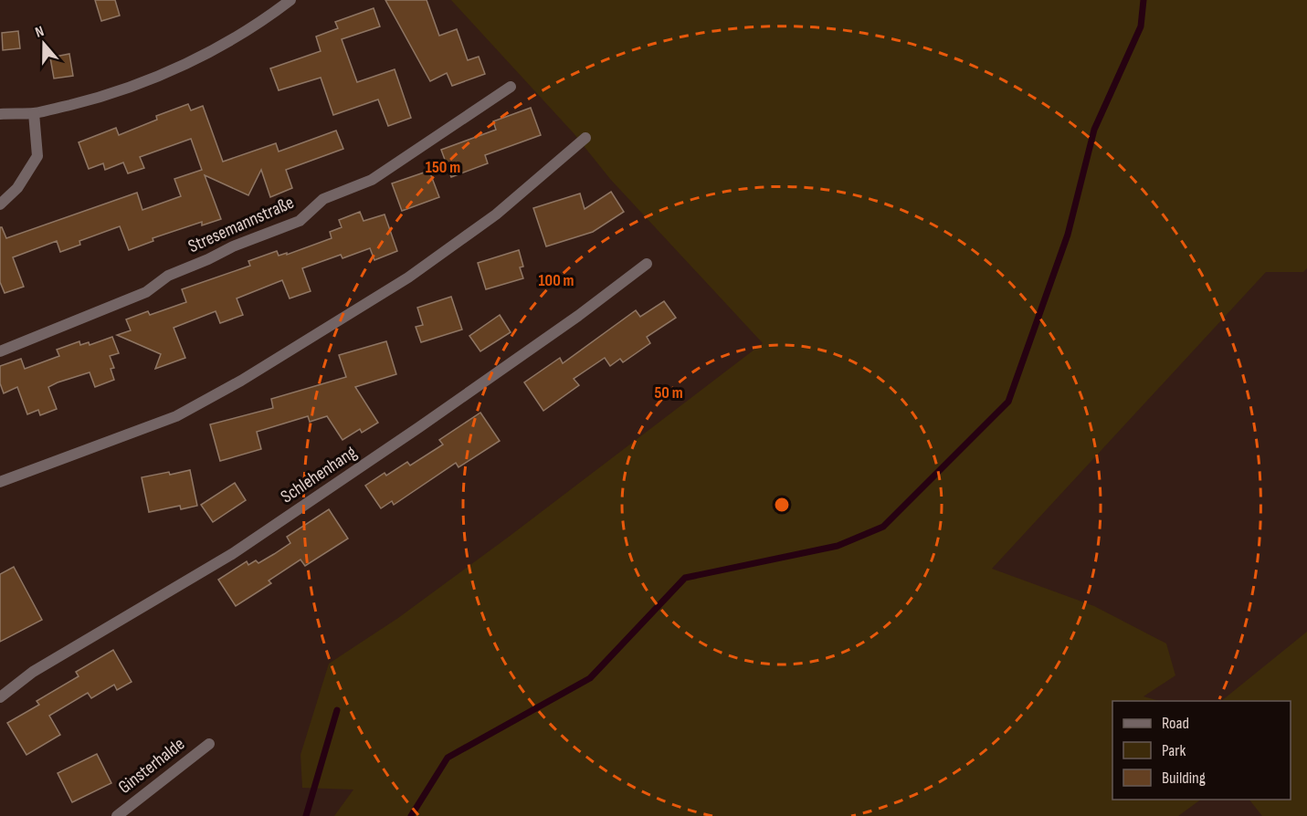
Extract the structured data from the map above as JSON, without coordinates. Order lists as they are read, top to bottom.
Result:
{
  "streets": {
    "street": ["Stresemannstraße", "Schlehenhang", "Ginsterhalde"]
  },
  "legend": ["Road", "Park", "Building"],
  "north": "top",
  "rings": ["150 m", "100 m", "50 m"]
}
